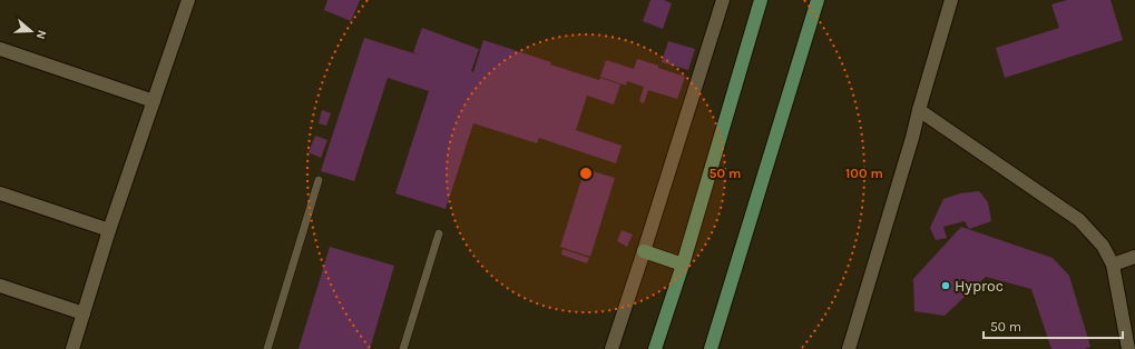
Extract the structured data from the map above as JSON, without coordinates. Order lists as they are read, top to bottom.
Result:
{
  "places": ["Hyproc"],
  "scale_bar": "50 m",
  "north": "right",
  "rings": ["50 m", "100 m"]
}
